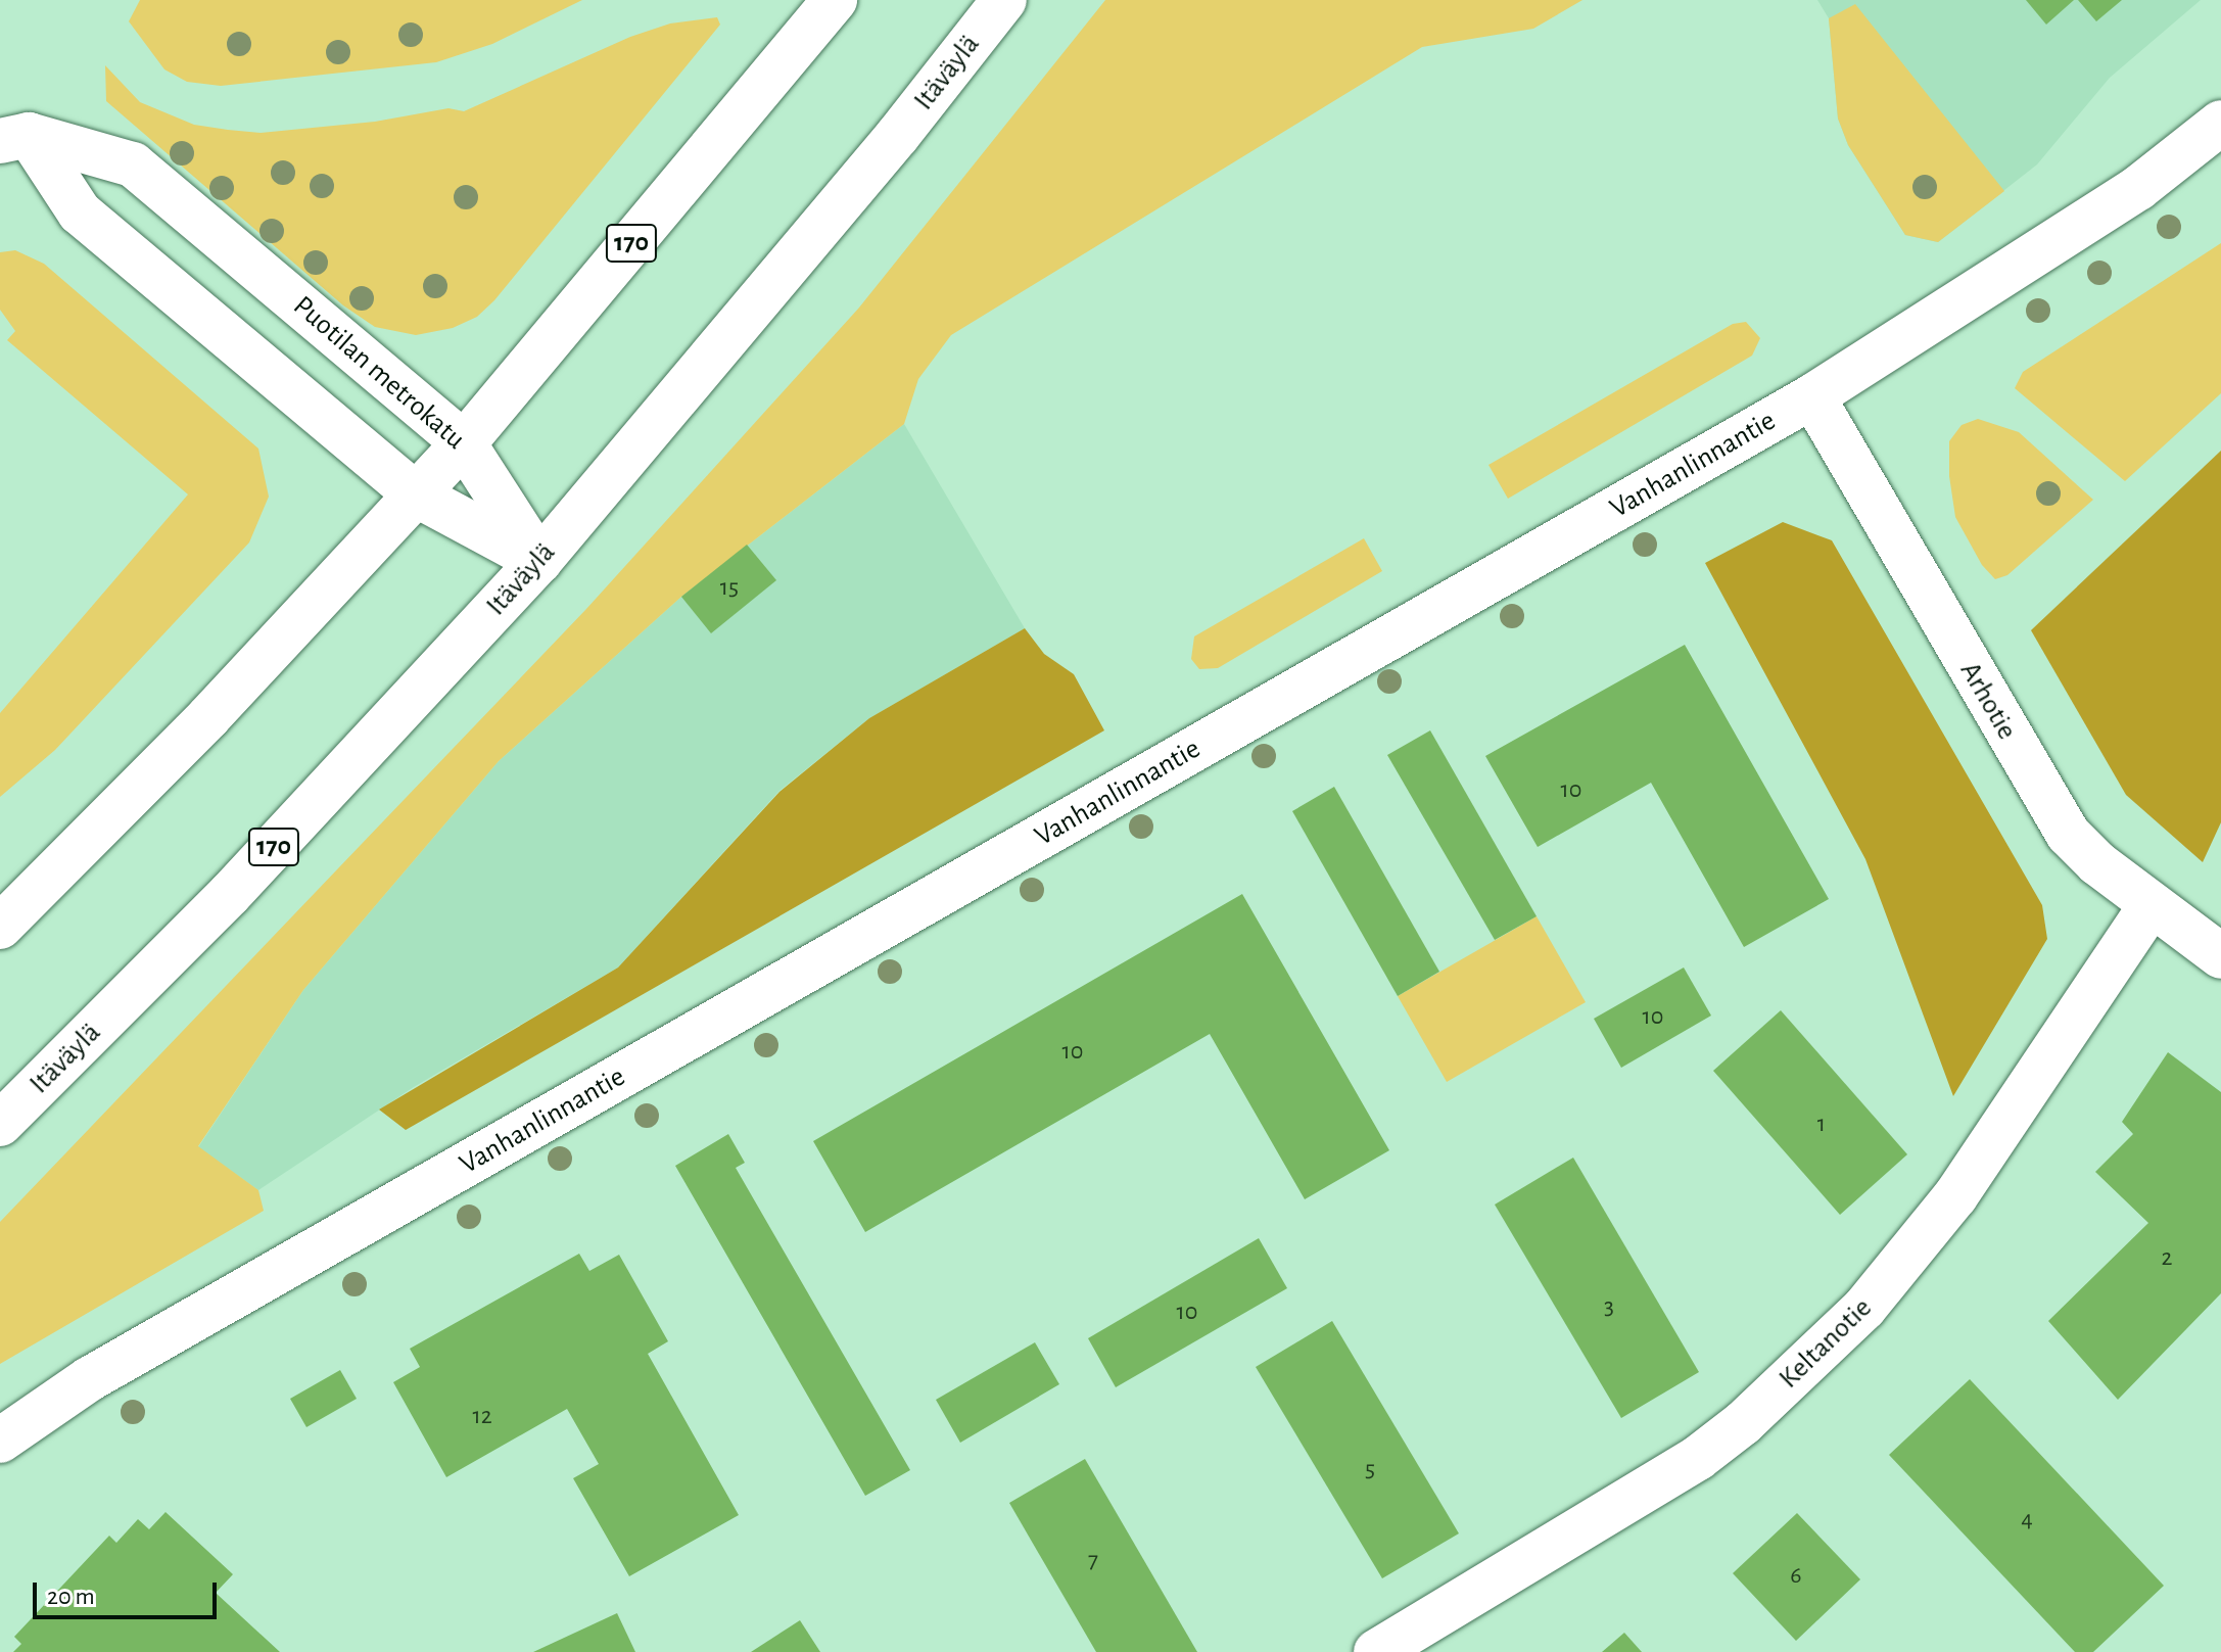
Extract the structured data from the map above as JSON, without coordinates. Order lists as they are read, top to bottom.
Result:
{
  "streets": {
    "main road": [
      "Itäväylä",
      "170",
      "Puotilan metrokatu",
      "Vanhanlinnantie",
      "Arhotie",
      "Keltanotie"
    ]
  },
  "crossings": [
    ["Itäväylä", "Puotilan metrokatu"],
    ["170", "Puotilan metrokatu"],
    ["Vanhanlinnantie", "Arhotie"],
    ["Arhotie", "Keltanotie"]
  ],
  "house_numbers": [
    "15",
    "10",
    "10",
    "10",
    "1",
    "2",
    "3",
    "10",
    "12",
    "5",
    "4",
    "7",
    "6"
  ],
  "scale_bar": "20 m"
}
